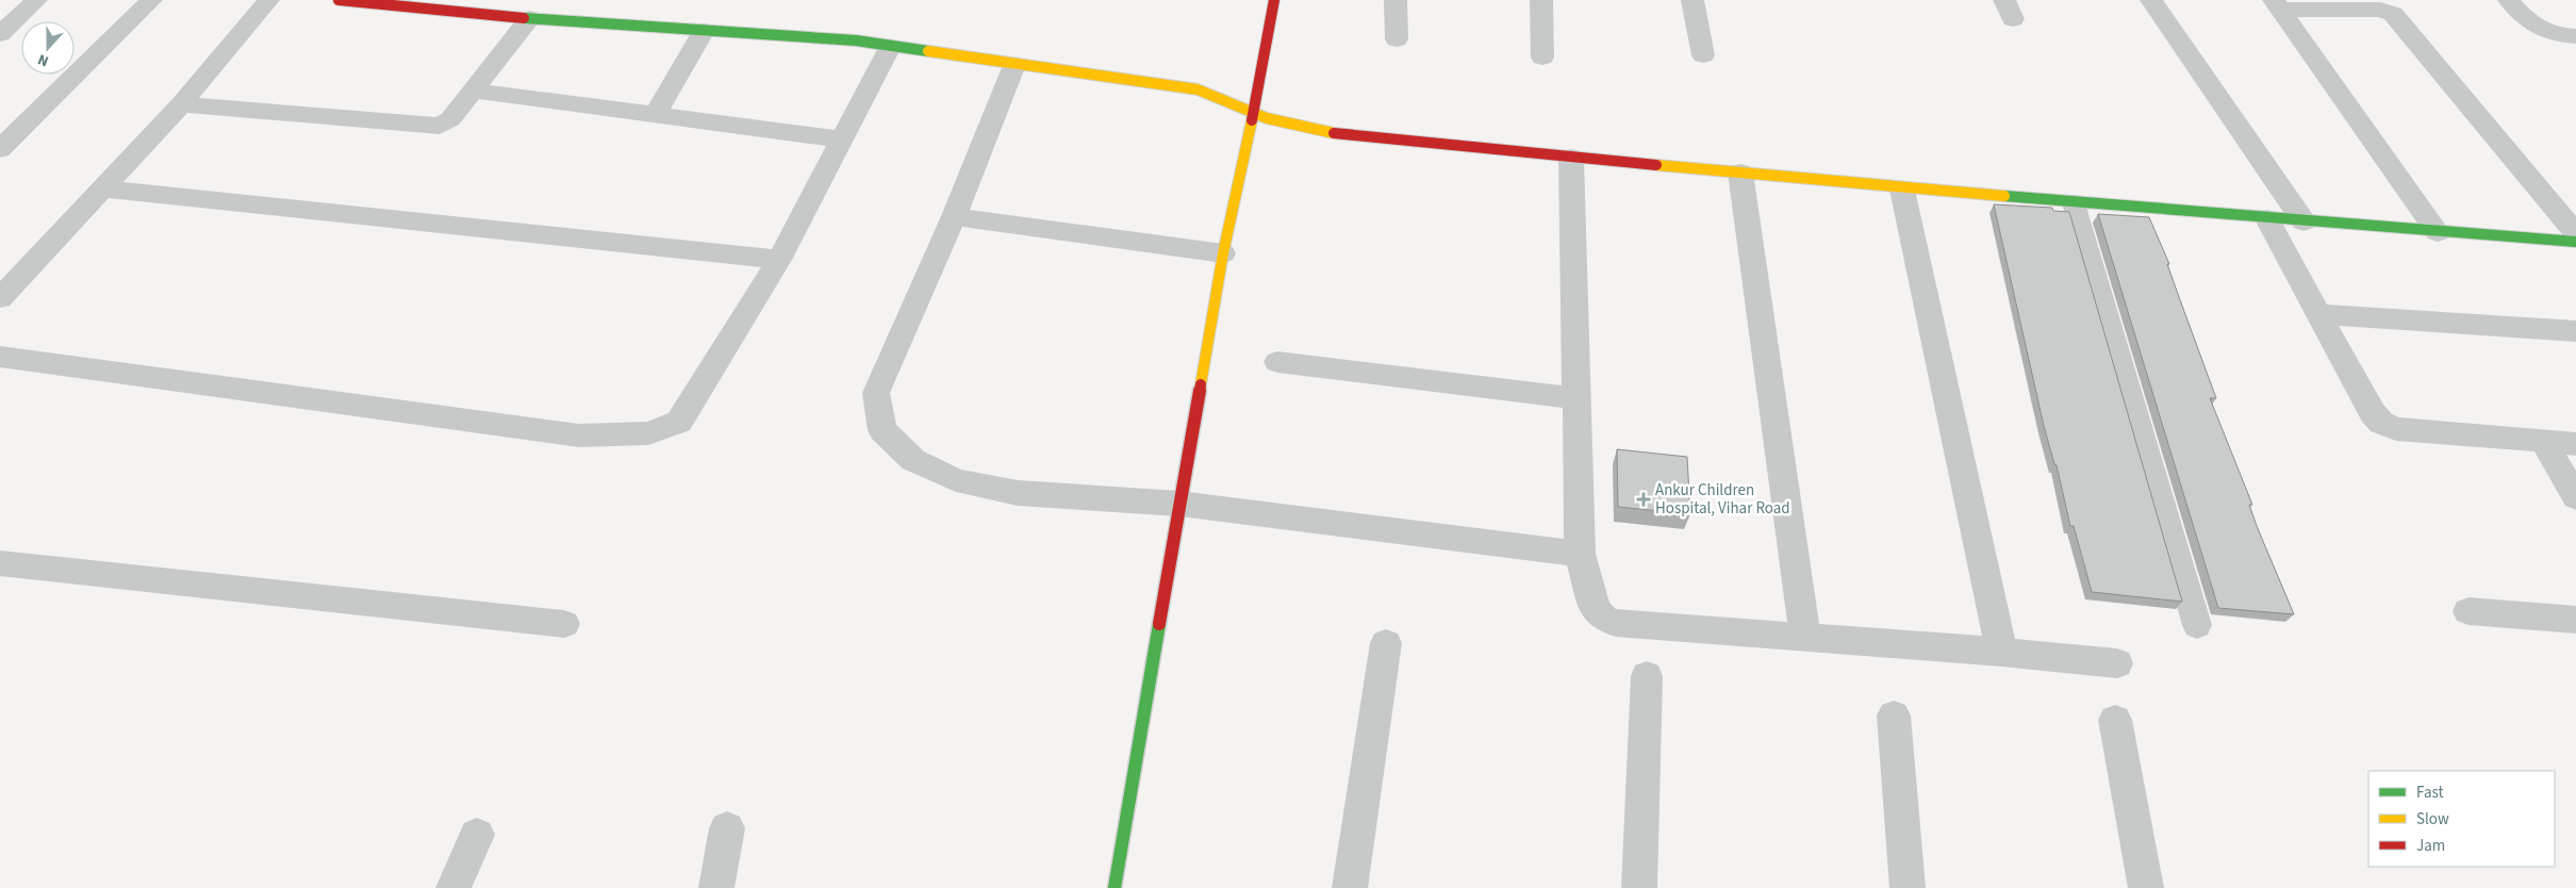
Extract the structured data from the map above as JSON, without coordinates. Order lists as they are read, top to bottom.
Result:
{
  "places": {
    "health": ["Ankur Children Hospital, Vihar Road"]
  },
  "legend": ["Fast", "Slow", "Jam"],
  "north": "bottom"
}
